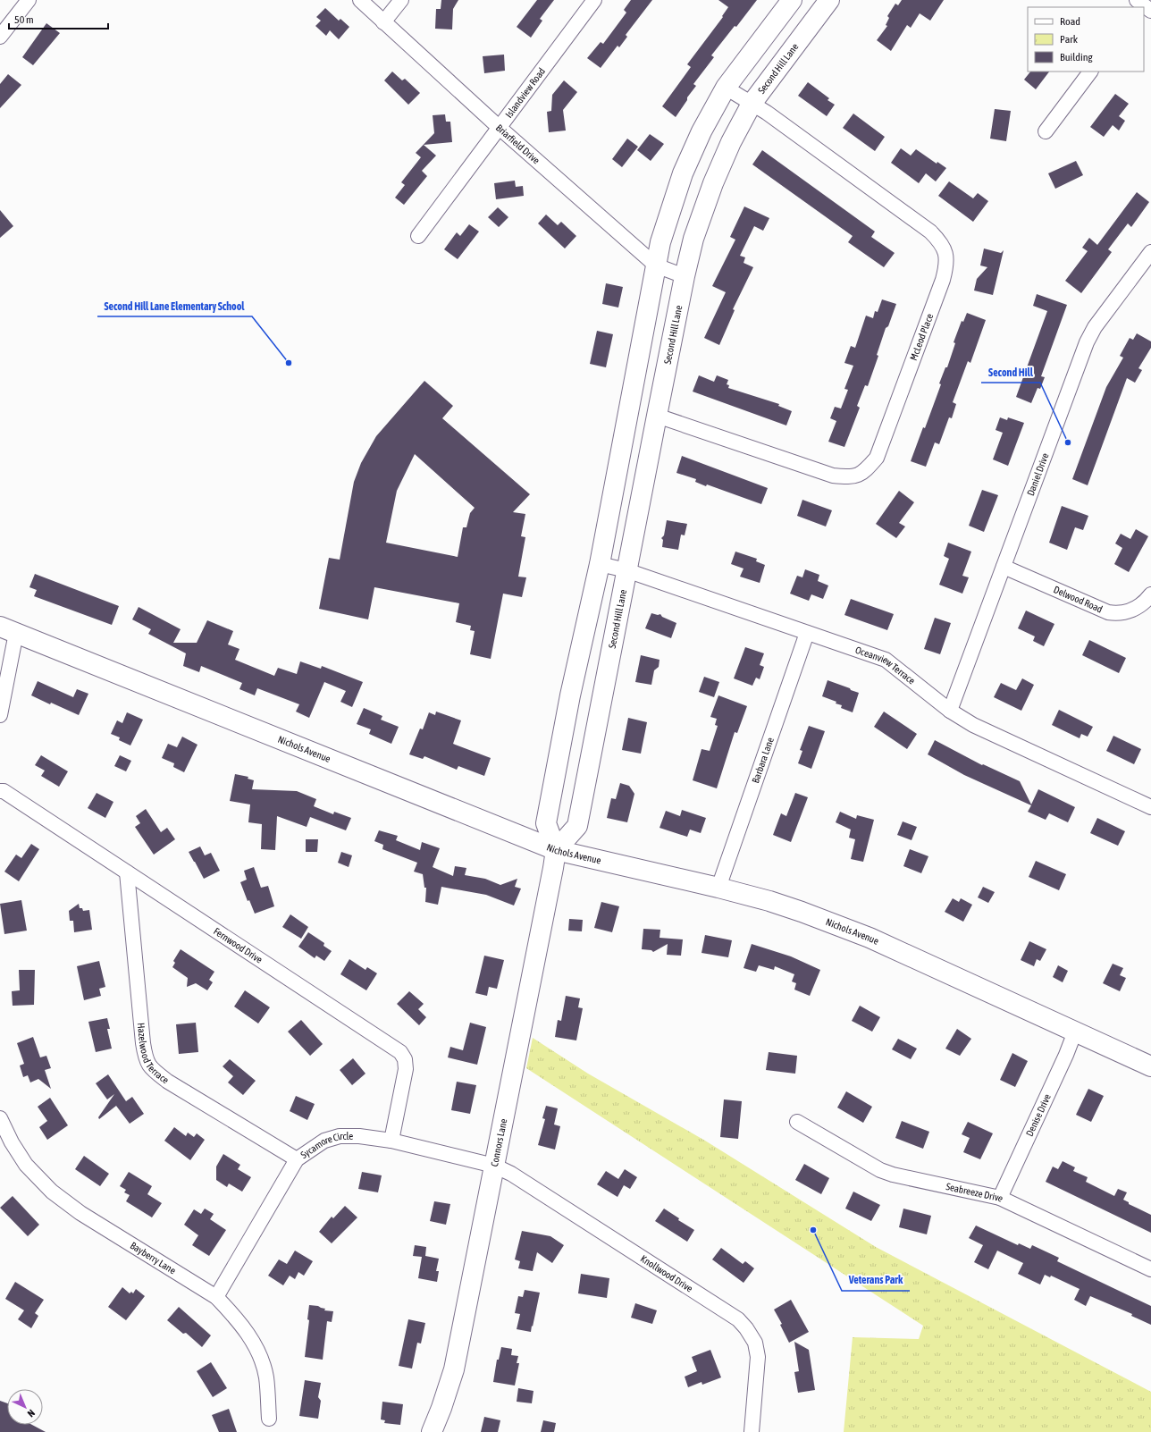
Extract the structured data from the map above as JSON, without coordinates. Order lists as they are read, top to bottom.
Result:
{
  "streets": {
    "street": [
      "Second Hill Lane",
      "Islandview Road",
      "Briarfield Drive",
      "McLeod Place",
      "Daniel Drive",
      "Delwood Road",
      "Oceanview Terrace",
      "Nichols Avenue",
      "Barbara Lane",
      "Fernwood Drive",
      "Hazelwood Terrace",
      "Denise Drive",
      "Connors Lane",
      "Sycamore Circle",
      "Seabreeze Drive",
      "Bayberry Lane",
      "Knollwood Drive"
    ]
  },
  "crossings": [
    ["Second Hill Lane", "Briarfield Drive"],
    ["Second Hill Lane", "McLeod Place"],
    ["Second Hill Lane", "Oceanview Terrace"],
    ["Second Hill Lane", "Nichols Avenue"],
    ["Second Hill Lane", "Connors Lane"],
    ["Islandview Road", "Briarfield Drive"],
    ["Daniel Drive", "Delwood Road"],
    ["Daniel Drive", "Oceanview Terrace"],
    ["Oceanview Terrace", "Barbara Lane"],
    ["Nichols Avenue", "Barbara Lane"],
    ["Nichols Avenue", "Denise Drive"],
    ["Nichols Avenue", "Connors Lane"],
    ["Fernwood Drive", "Hazelwood Terrace"],
    ["Fernwood Drive", "Sycamore Circle"],
    ["Hazelwood Terrace", "Sycamore Circle"],
    ["Denise Drive", "Seabreeze Drive"],
    ["Connors Lane", "Sycamore Circle"],
    ["Connors Lane", "Knollwood Drive"],
    ["Sycamore Circle", "Bayberry Lane"],
    ["Sycamore Circle", "Knollwood Drive"]
  ],
  "places": ["Second Hill Lane Elementary School", "Second Hill", "Veterans Park"],
  "legend": ["Road", "Park", "Building"],
  "scale_bar": "50 m",
  "north": "bottom right"
}
